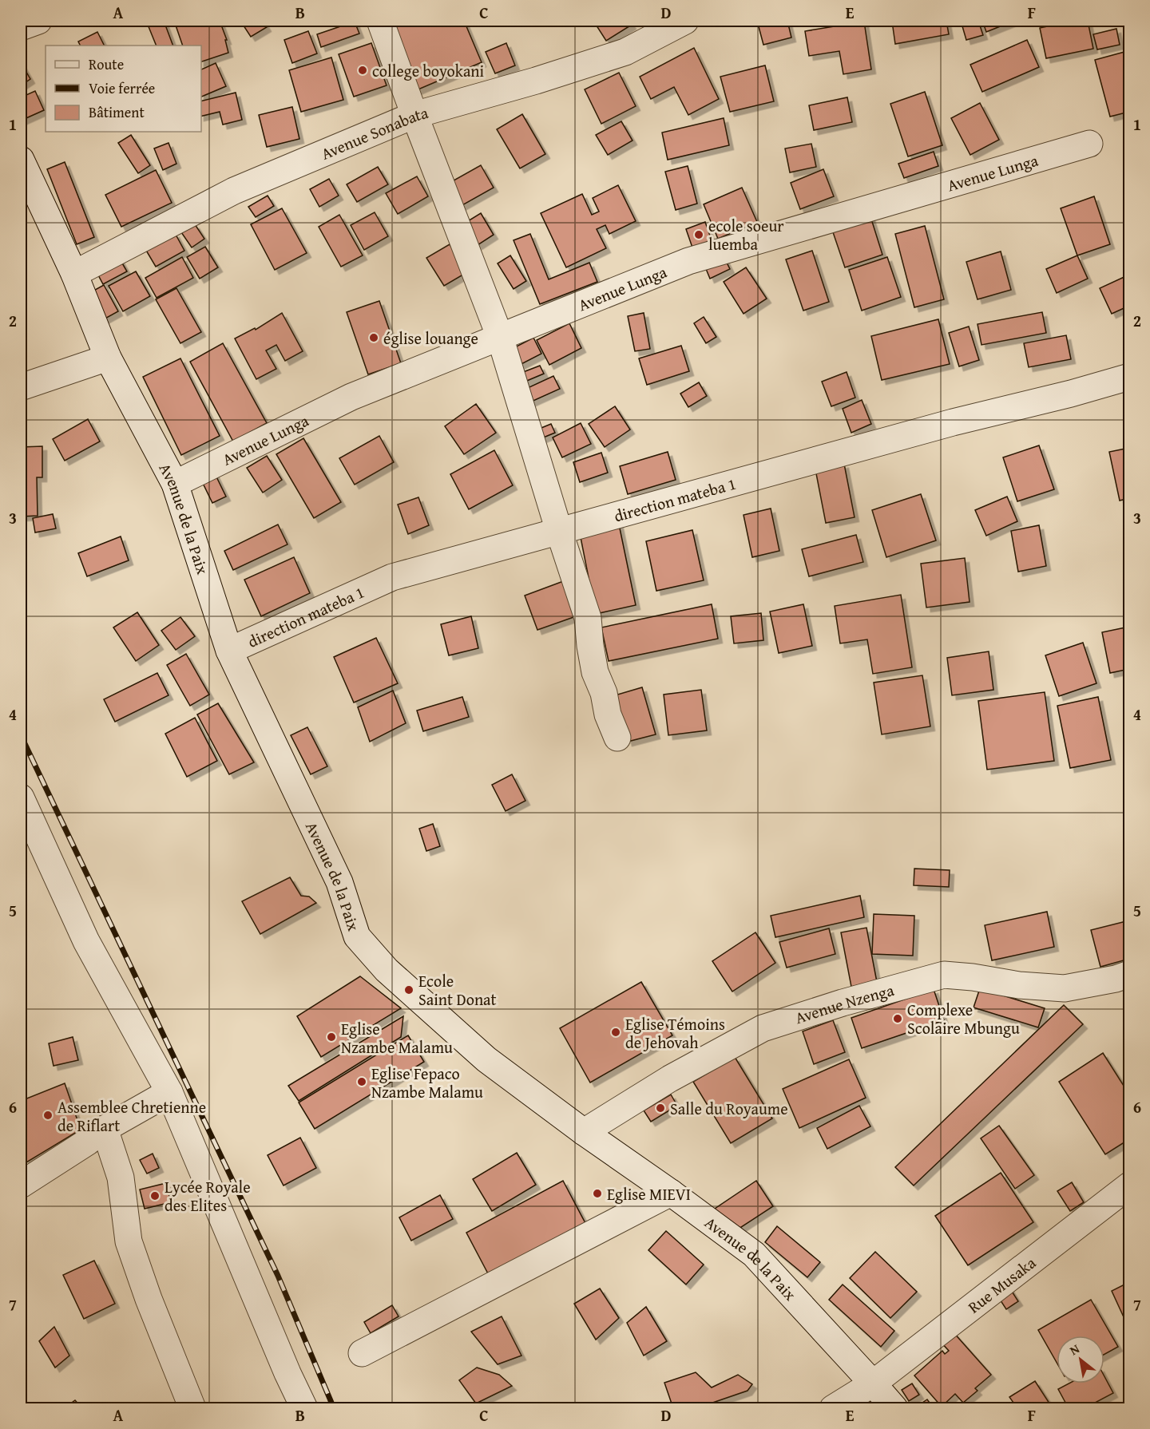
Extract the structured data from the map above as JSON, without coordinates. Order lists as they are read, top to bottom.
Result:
{
  "streets": {
    "street": [
      "Avenue Sonabata",
      "Avenue Lunga",
      "direction mateba 1",
      "Avenue de la Paix",
      "Avenue Nzenga",
      "Rue Musaka"
    ]
  },
  "crossings": [
    ["Avenue Sonabata", "Avenue de la Paix"],
    ["Avenue Lunga", "Avenue de la Paix"],
    ["direction mateba 1", "Avenue de la Paix"],
    ["Avenue de la Paix", "Avenue Nzenga"],
    ["Avenue de la Paix", "Rue Musaka"]
  ],
  "places": [
    "college boyokani",
    "ecole soeur luemba",
    "église louange",
    "Ecole Saint Donat",
    "Complexe Scolaire Mbungu",
    "Eglise Témoins de Jehovah",
    "Eglise Nzambe Malamu",
    "Eglise Fepaco Nzambe Malamu",
    "Salle du Royaume",
    "Assemblee Chretienne de Riflart",
    "Eglise MIEVI",
    "Lycée Royale des Elites"
  ],
  "legend": ["Route", "Voie ferrée", "Bâtiment"],
  "north": "top left",
  "grid": {
    "columns": [
      "A",
      "B",
      "C",
      "D",
      "E",
      "F"
    ],
    "rows": [
      "1",
      "2",
      "3",
      "4",
      "5",
      "6",
      "7"
    ]
  }
}
